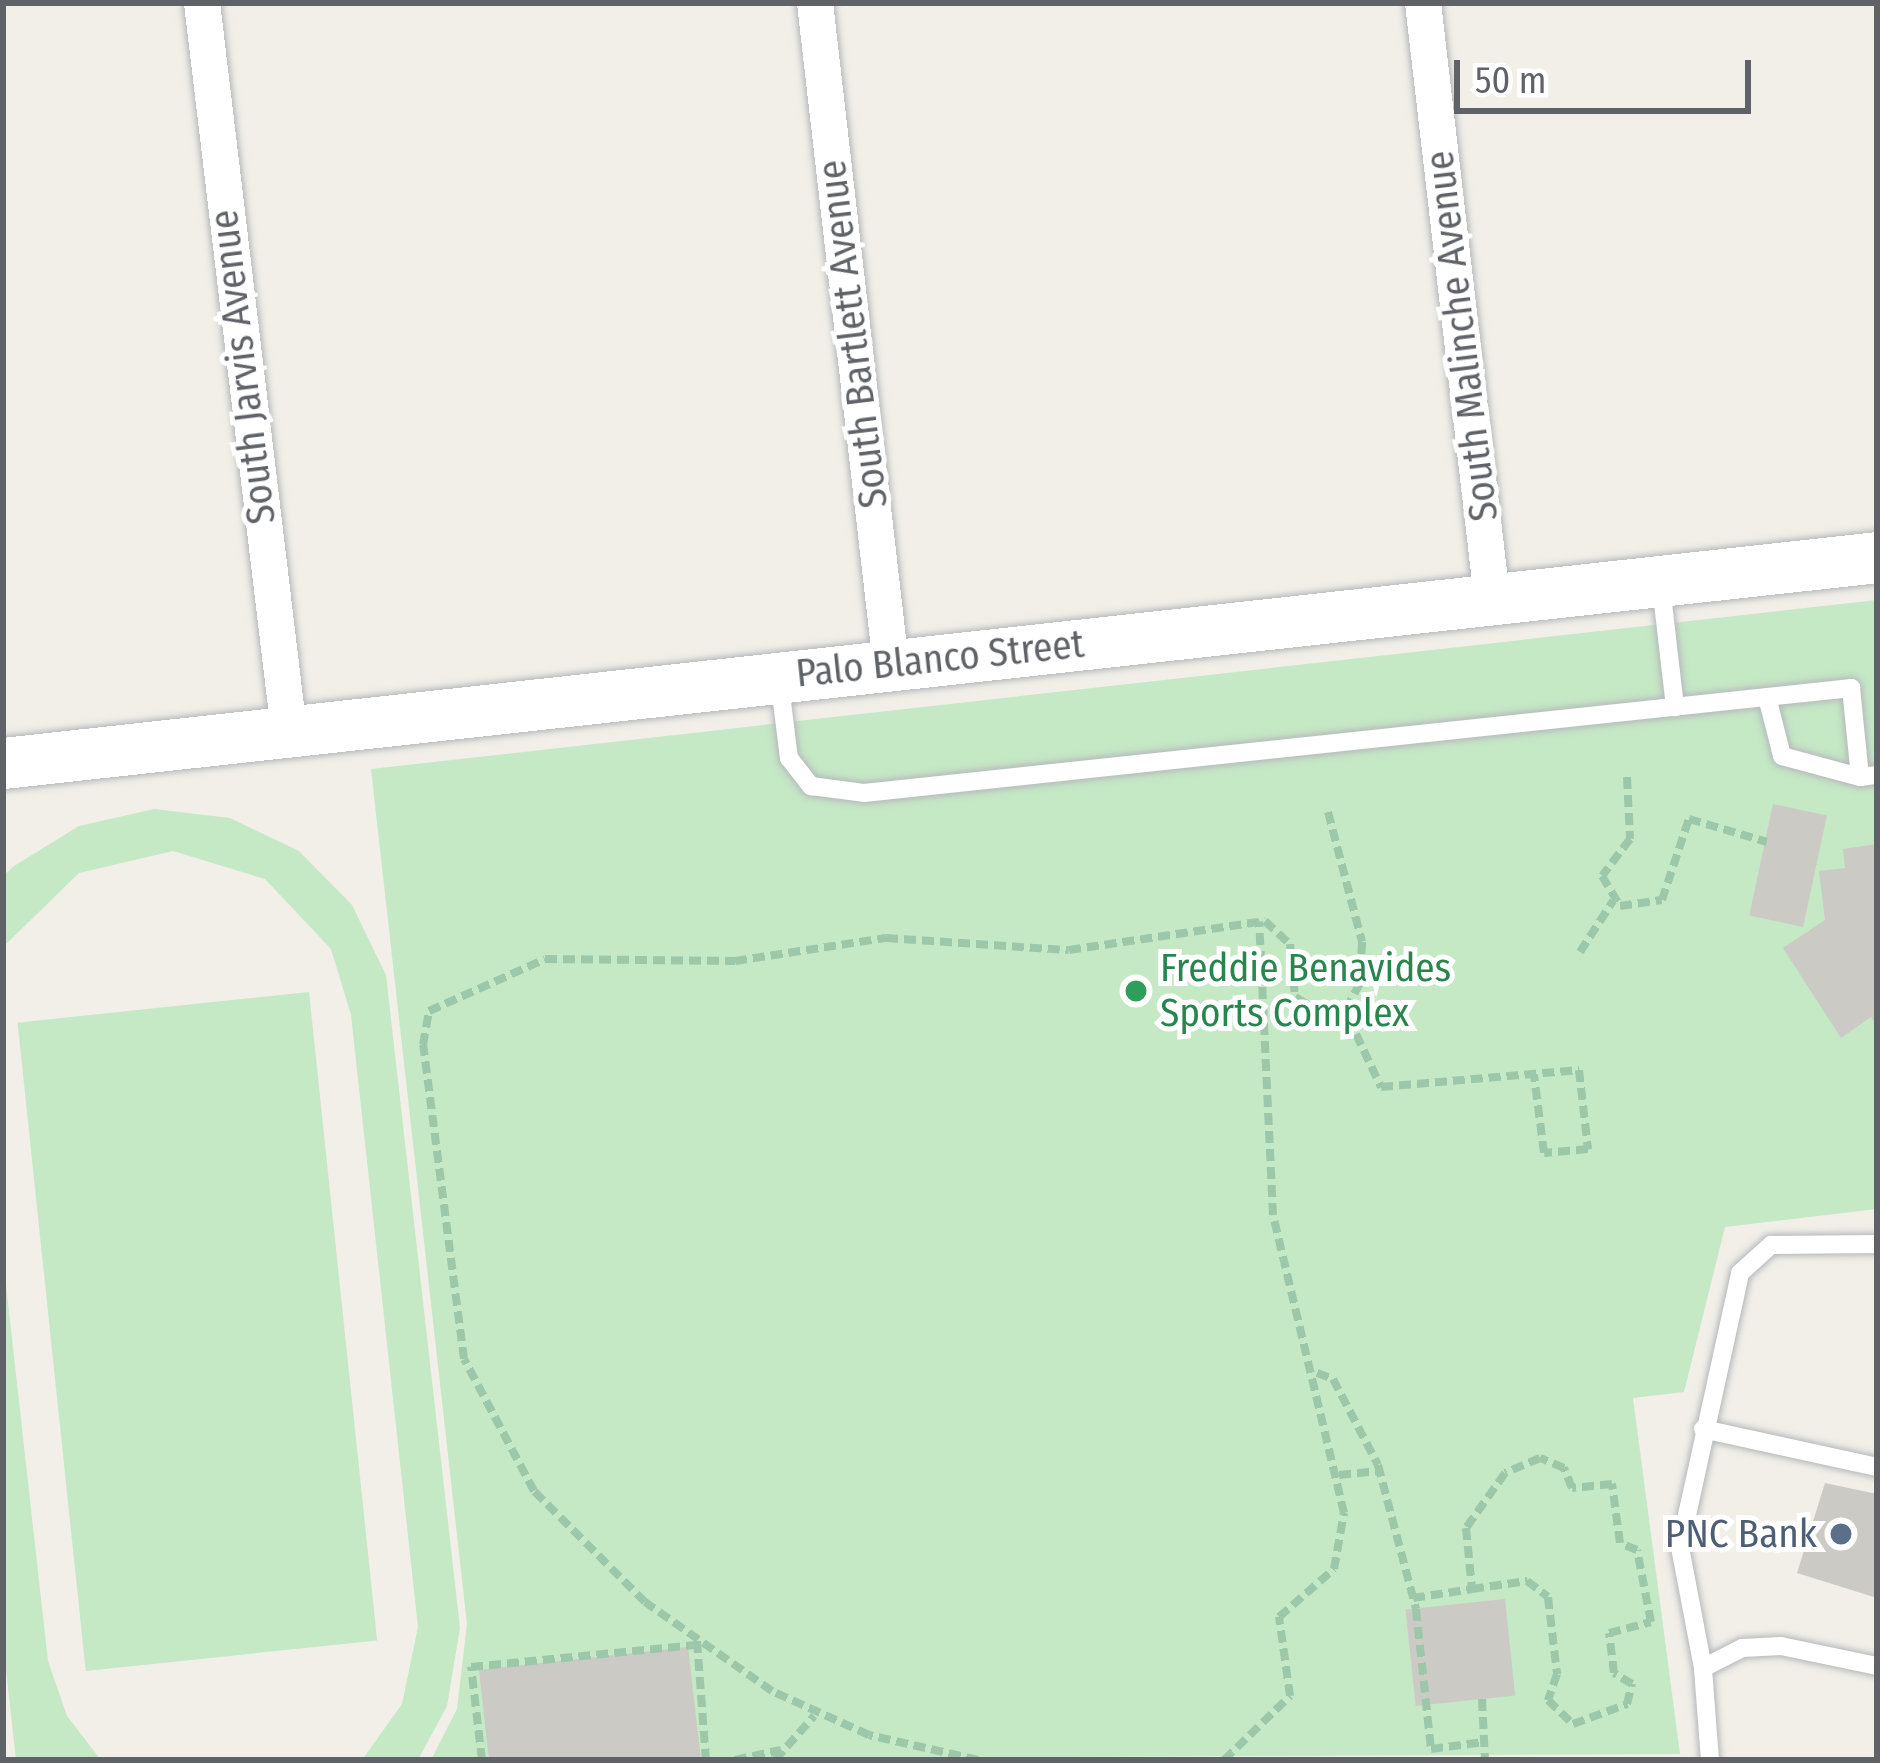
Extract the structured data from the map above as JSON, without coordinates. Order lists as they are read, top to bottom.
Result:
{
  "streets": {
    "street": [
      "South Bartlett Avenue",
      "South Malinche Avenue",
      "South Jarvis Avenue",
      "Palo Blanco Street"
    ]
  },
  "crossings": [
    ["South Bartlett Avenue", "Palo Blanco Street"],
    ["South Malinche Avenue", "Palo Blanco Street"],
    ["South Jarvis Avenue", "Palo Blanco Street"]
  ],
  "places": ["Freddie Benavides Sports Complex", "PNC Bank"],
  "scale_bar": "50 m"
}
